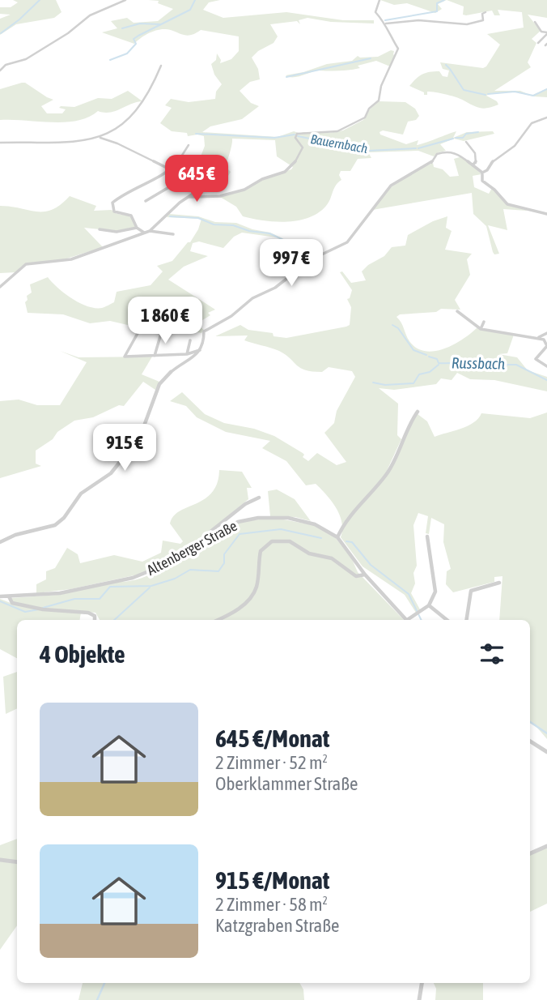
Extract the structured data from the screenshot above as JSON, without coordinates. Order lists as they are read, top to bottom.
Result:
{
  "streets": {
    "street": ["Altenberger Straße"]
  },
  "water": ["Bauernbach", "Russbach"],
  "page": {
    "price": [
      "645 €",
      "997 €",
      "1 860 €",
      "915 €"
    ],
    "heading": "4 Objekte",
    "list": [
      {
        "name": "645 €/Monat",
        "note": "2 Zimmer · 52 m² · Oberklammer Straße"
      },
      {
        "name": "915 €/Monat",
        "note": "2 Zimmer · 58 m² · Katzgraben Straße"
      }
    ]
  }
}
